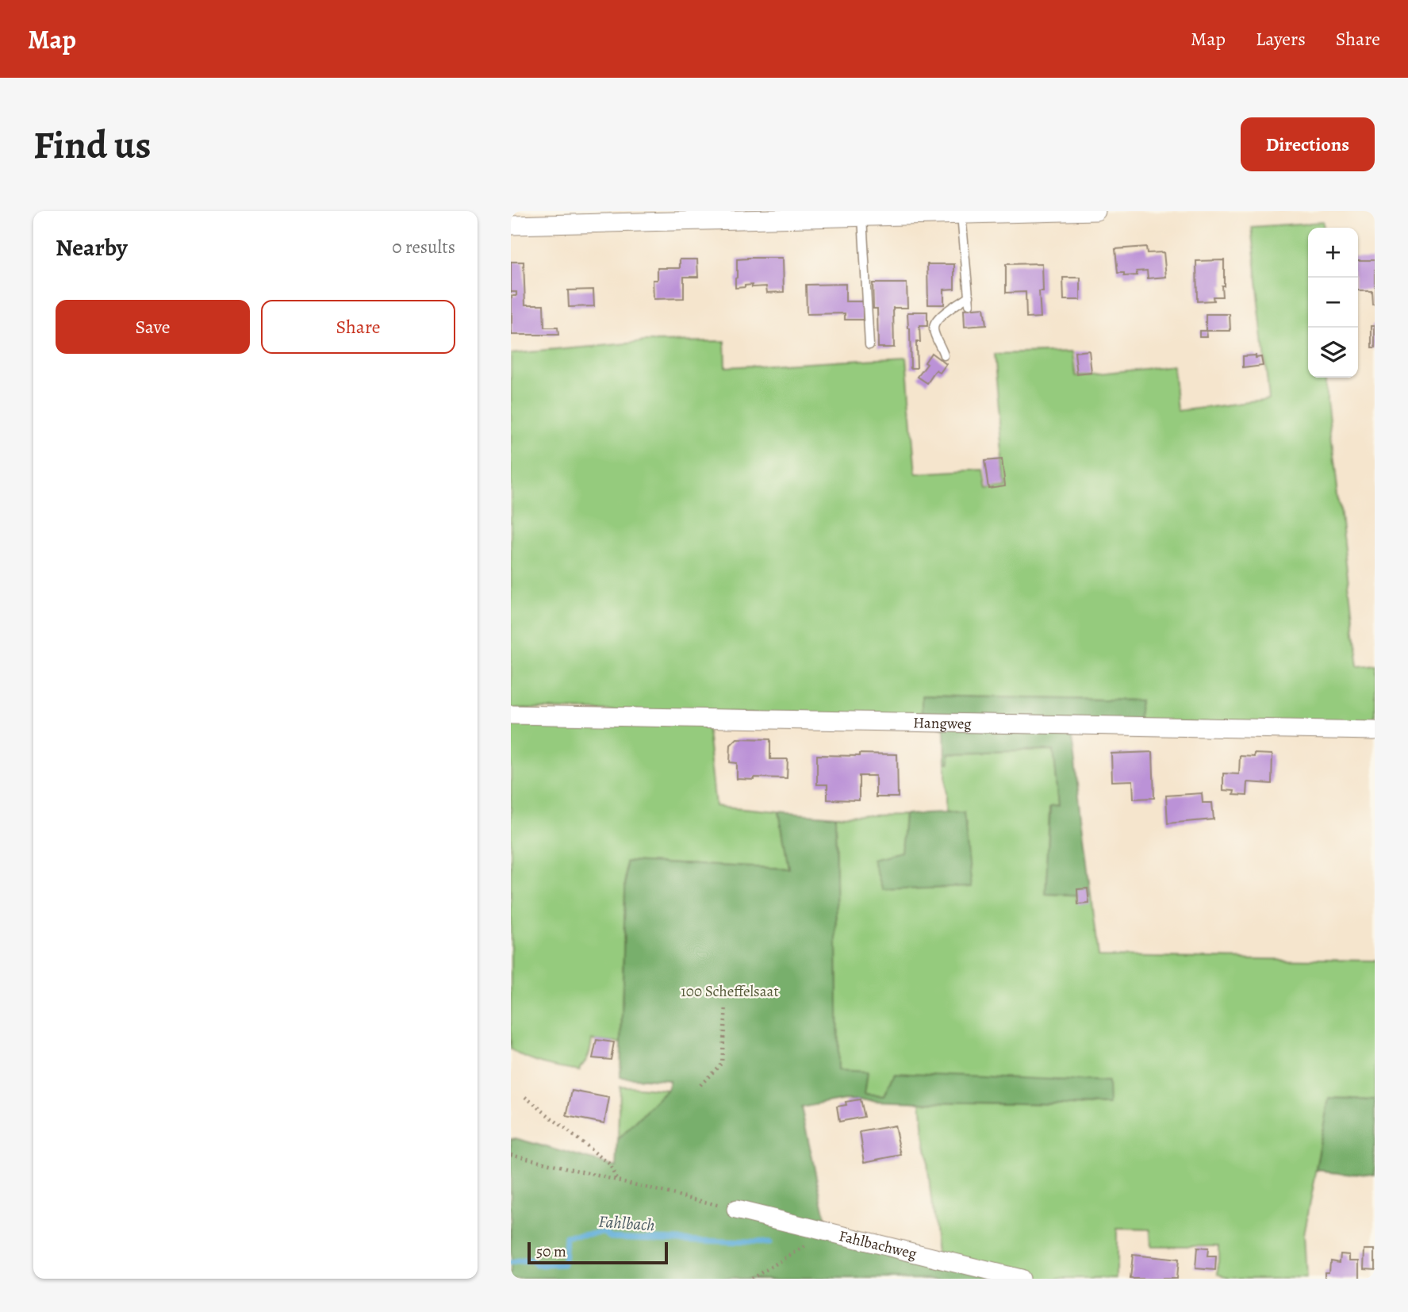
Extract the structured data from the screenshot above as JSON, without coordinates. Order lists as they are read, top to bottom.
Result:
{
  "streets": {
    "street": ["Hangweg", "Fahlbachweg"]
  },
  "water": ["Fahlbach"],
  "parks": ["100 Scheffelsaat"],
  "scale_bar": "50 m",
  "page": {
    "header": "Map",
    "nav": ["Map", "Layers", "Share"],
    "buttons": [
      "Directions",
      ["Save", "Share"]
    ],
    "title": "Find us",
    "heading": ["Nearby", "0 results"],
    "map_buttons": ["+", "−"],
    "scale": "50 m"
  }
}
